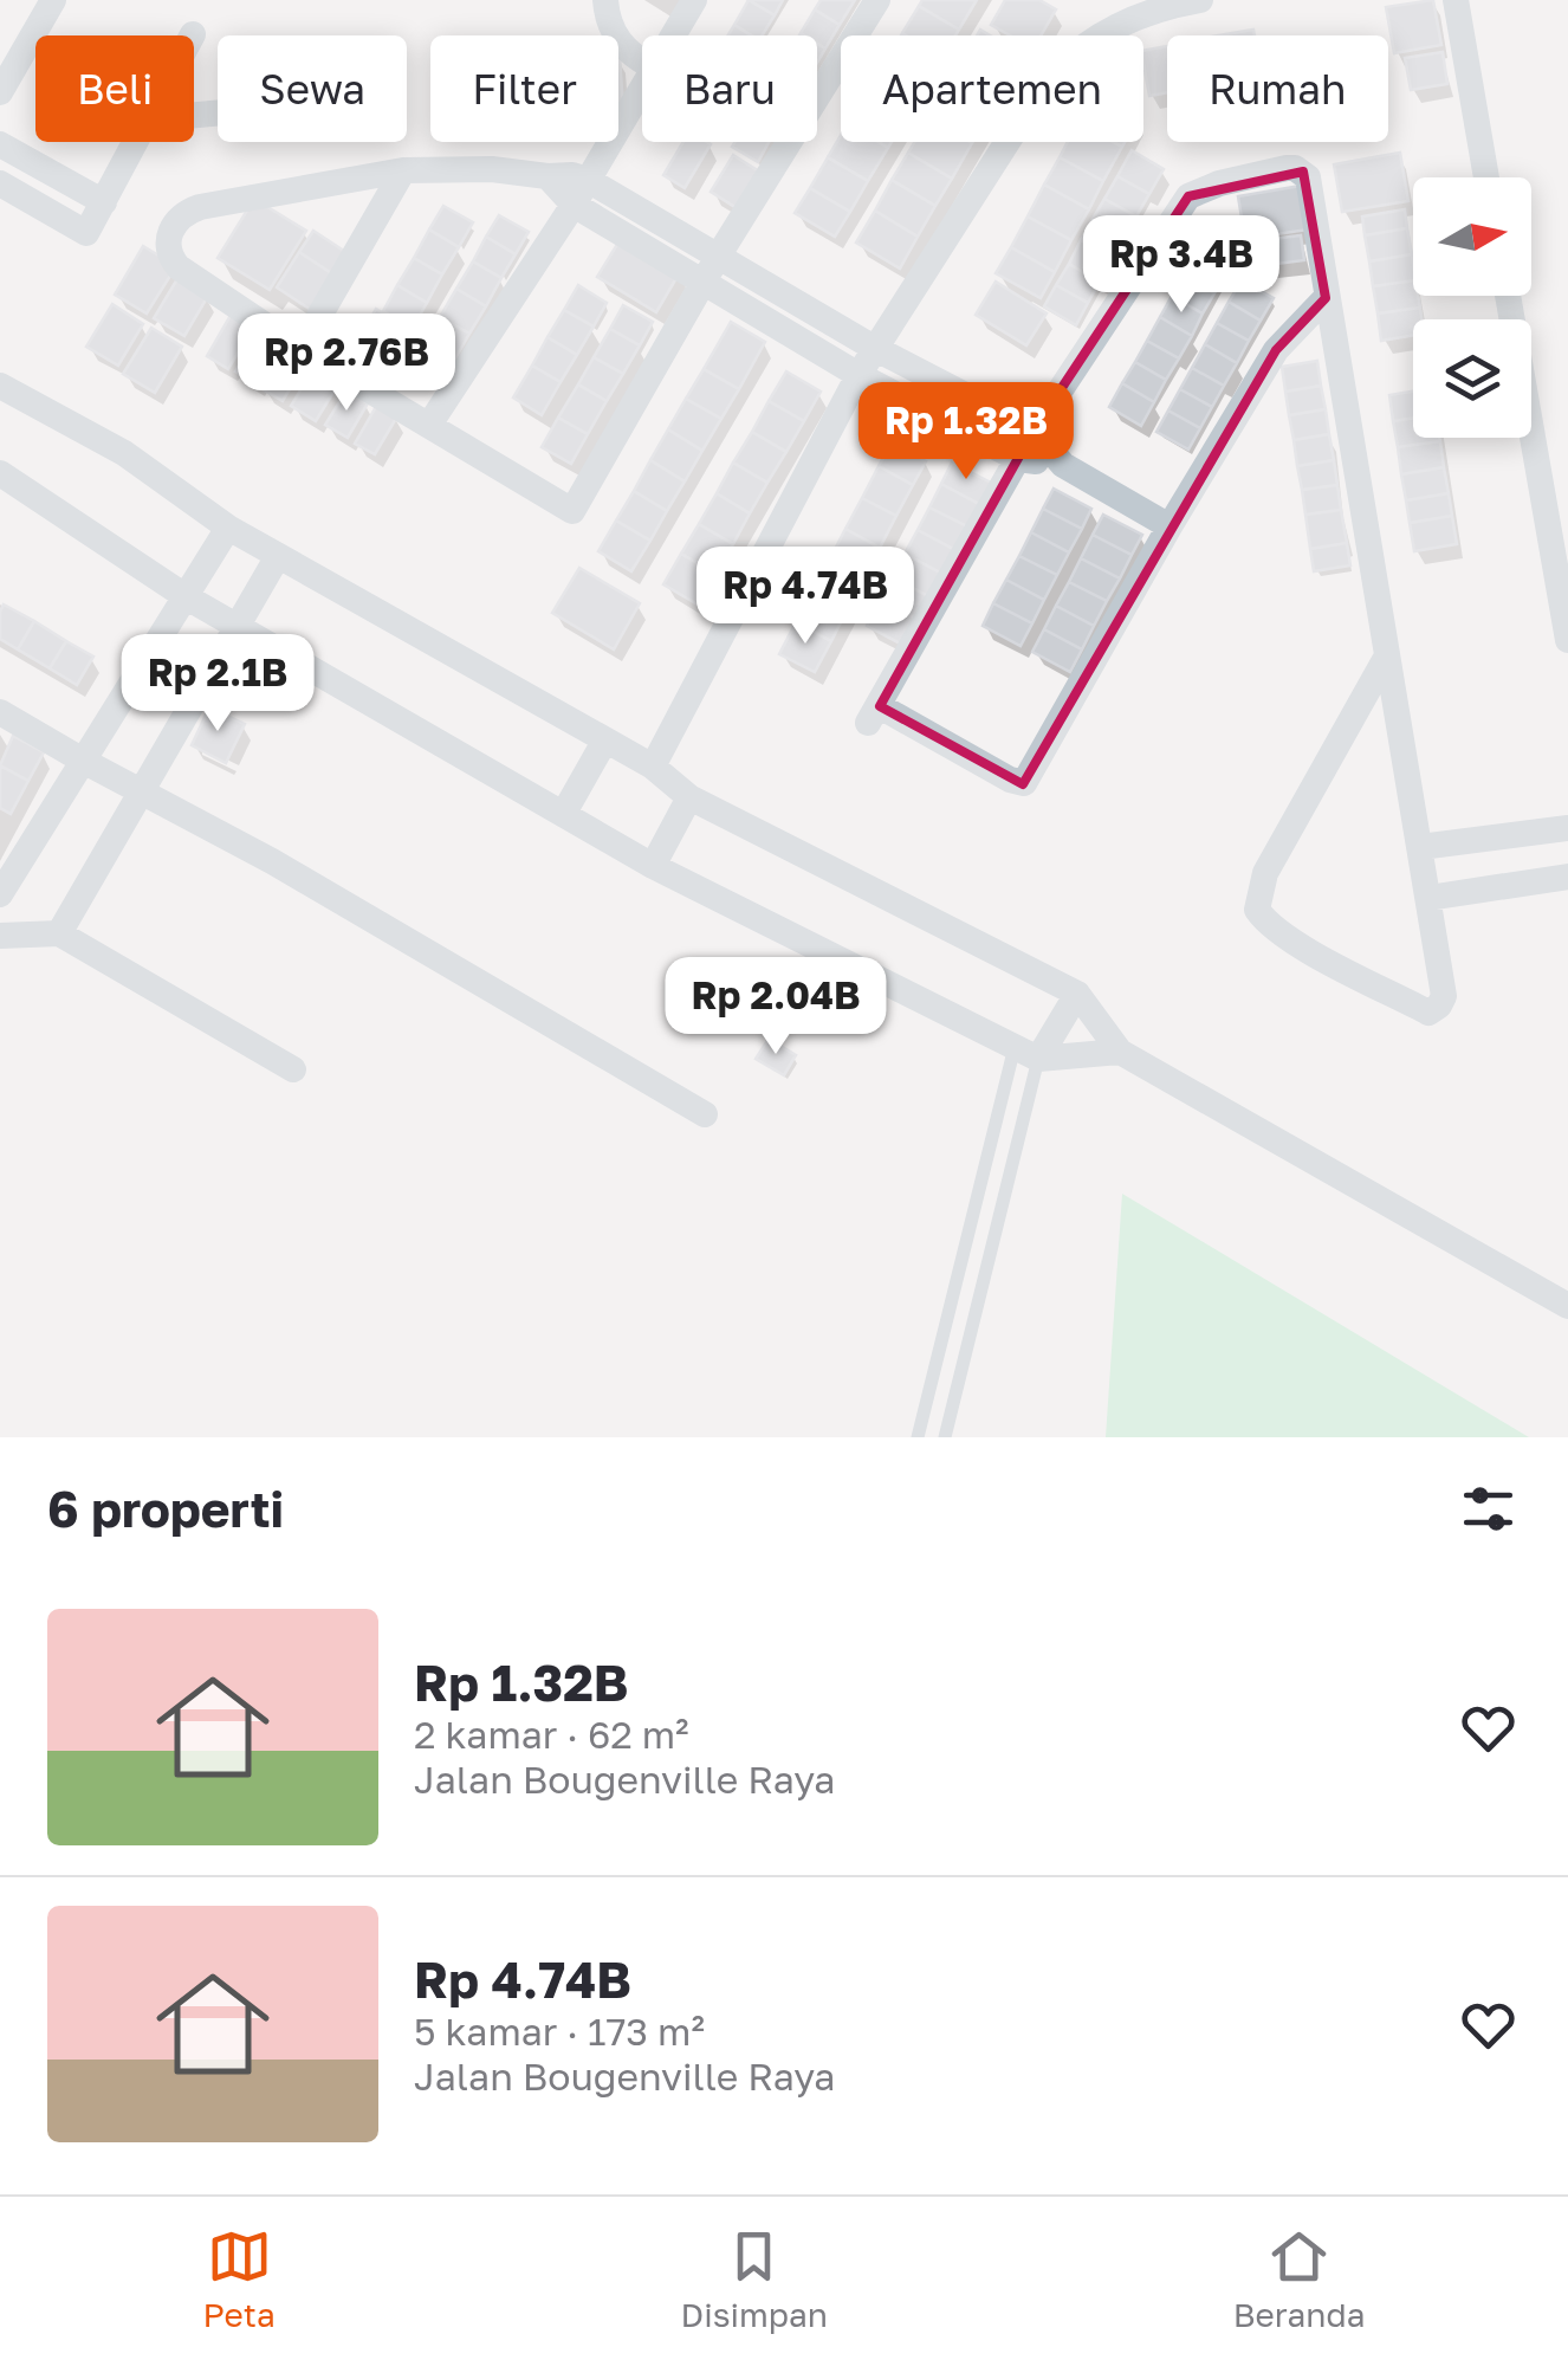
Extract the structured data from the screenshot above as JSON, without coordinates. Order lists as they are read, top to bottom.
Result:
{
  "north": "right",
  "page": {
    "chip": [
      "Beli",
      "Sewa",
      "Filter",
      "Baru",
      "Apartemen",
      "Rumah"
    ],
    "price": [
      "Rp 3.4B",
      "Rp 2.76B",
      "Rp 1.32B",
      "Rp 4.74B",
      "Rp 2.1B",
      "Rp 2.04B"
    ],
    "heading": "6 properti",
    "list": [
      {
        "name": "Rp 1.32B",
        "note": "2 kamar · 62 m² · Jalan Bougenville Raya"
      },
      {
        "name": "Rp 4.74B",
        "note": "5 kamar · 173 m² · Jalan Bougenville Raya"
      }
    ],
    "tabs": ["Peta", "Disimpan", "Beranda"]
  }
}
